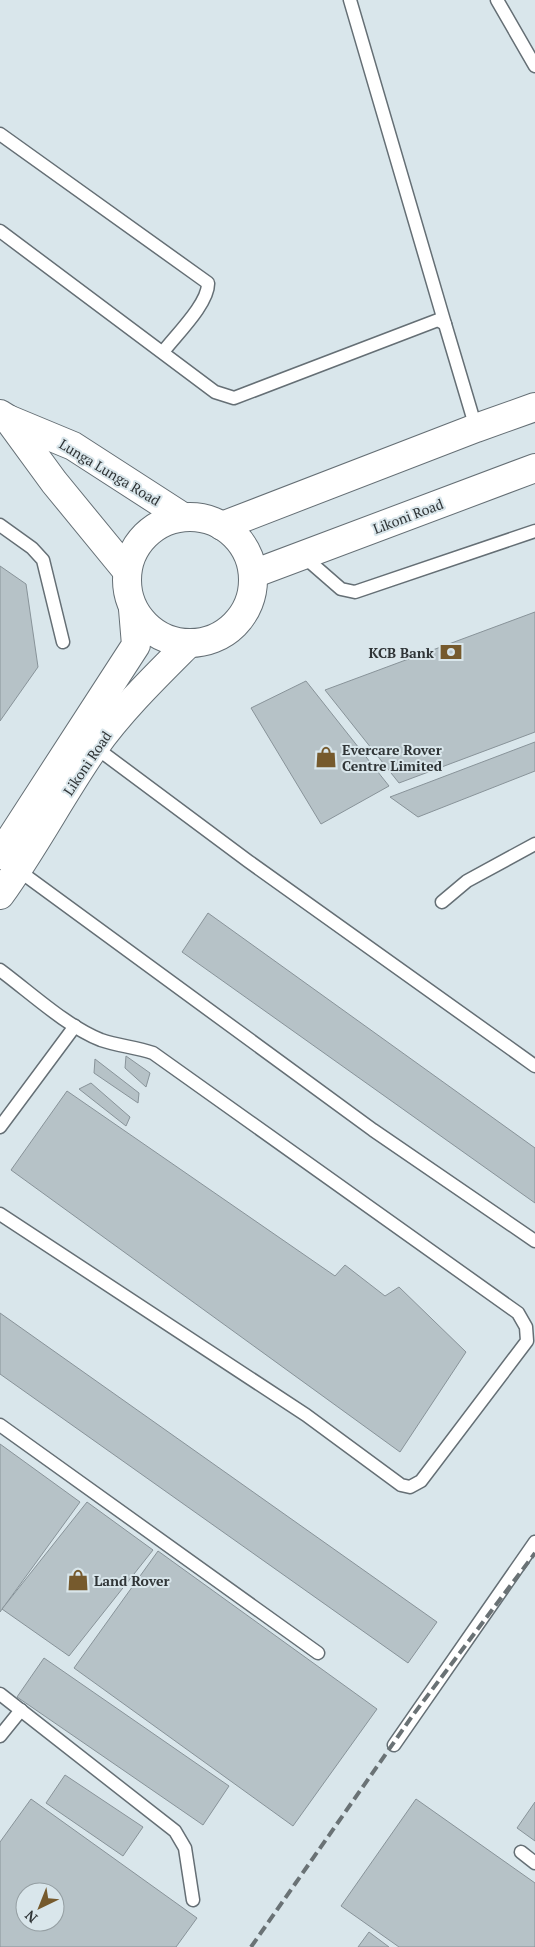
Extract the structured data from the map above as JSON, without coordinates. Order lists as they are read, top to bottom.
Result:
{
  "streets": {
    "street": ["Lunga Lunga Road", "Likoni Road"]
  },
  "crossings": [
    ["Lunga Lunga Road", "Likoni Road"]
  ],
  "places": {
    "bank": ["KCB Bank"],
    "shop": ["Evercare Rover Centre Limited", "Land Rover"]
  },
  "north": "bottom left"
}
